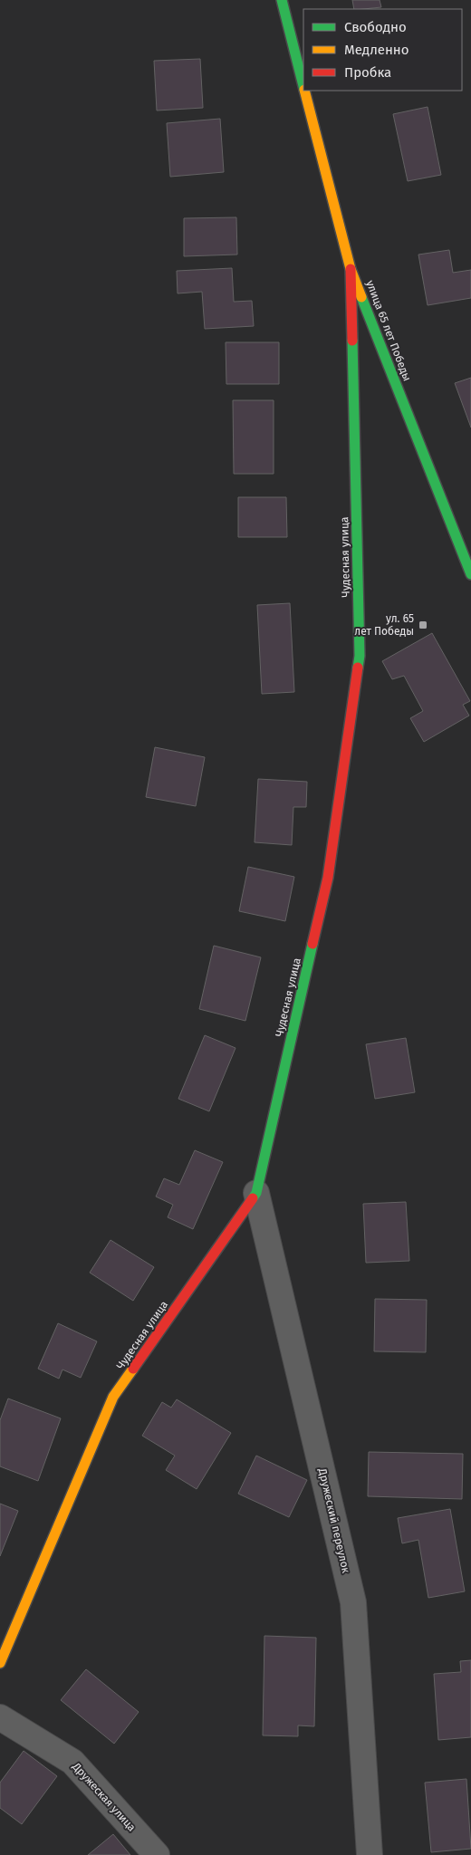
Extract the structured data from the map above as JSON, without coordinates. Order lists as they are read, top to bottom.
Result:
{
  "streets": {
    "street": [
      "улица 65 лет Победы",
      "Чудесная улица",
      "Дружеский переулок",
      "Дружеская улица"
    ]
  },
  "crossings": [
    ["улица 65 лет Победы", "Чудесная улица"],
    ["Чудесная улица", "Дружеский переулок"]
  ],
  "places": {
    "transit": ["ул. 65 лет Победы"]
  },
  "legend": ["Свободно", "Медленно", "Пробка"]
}
